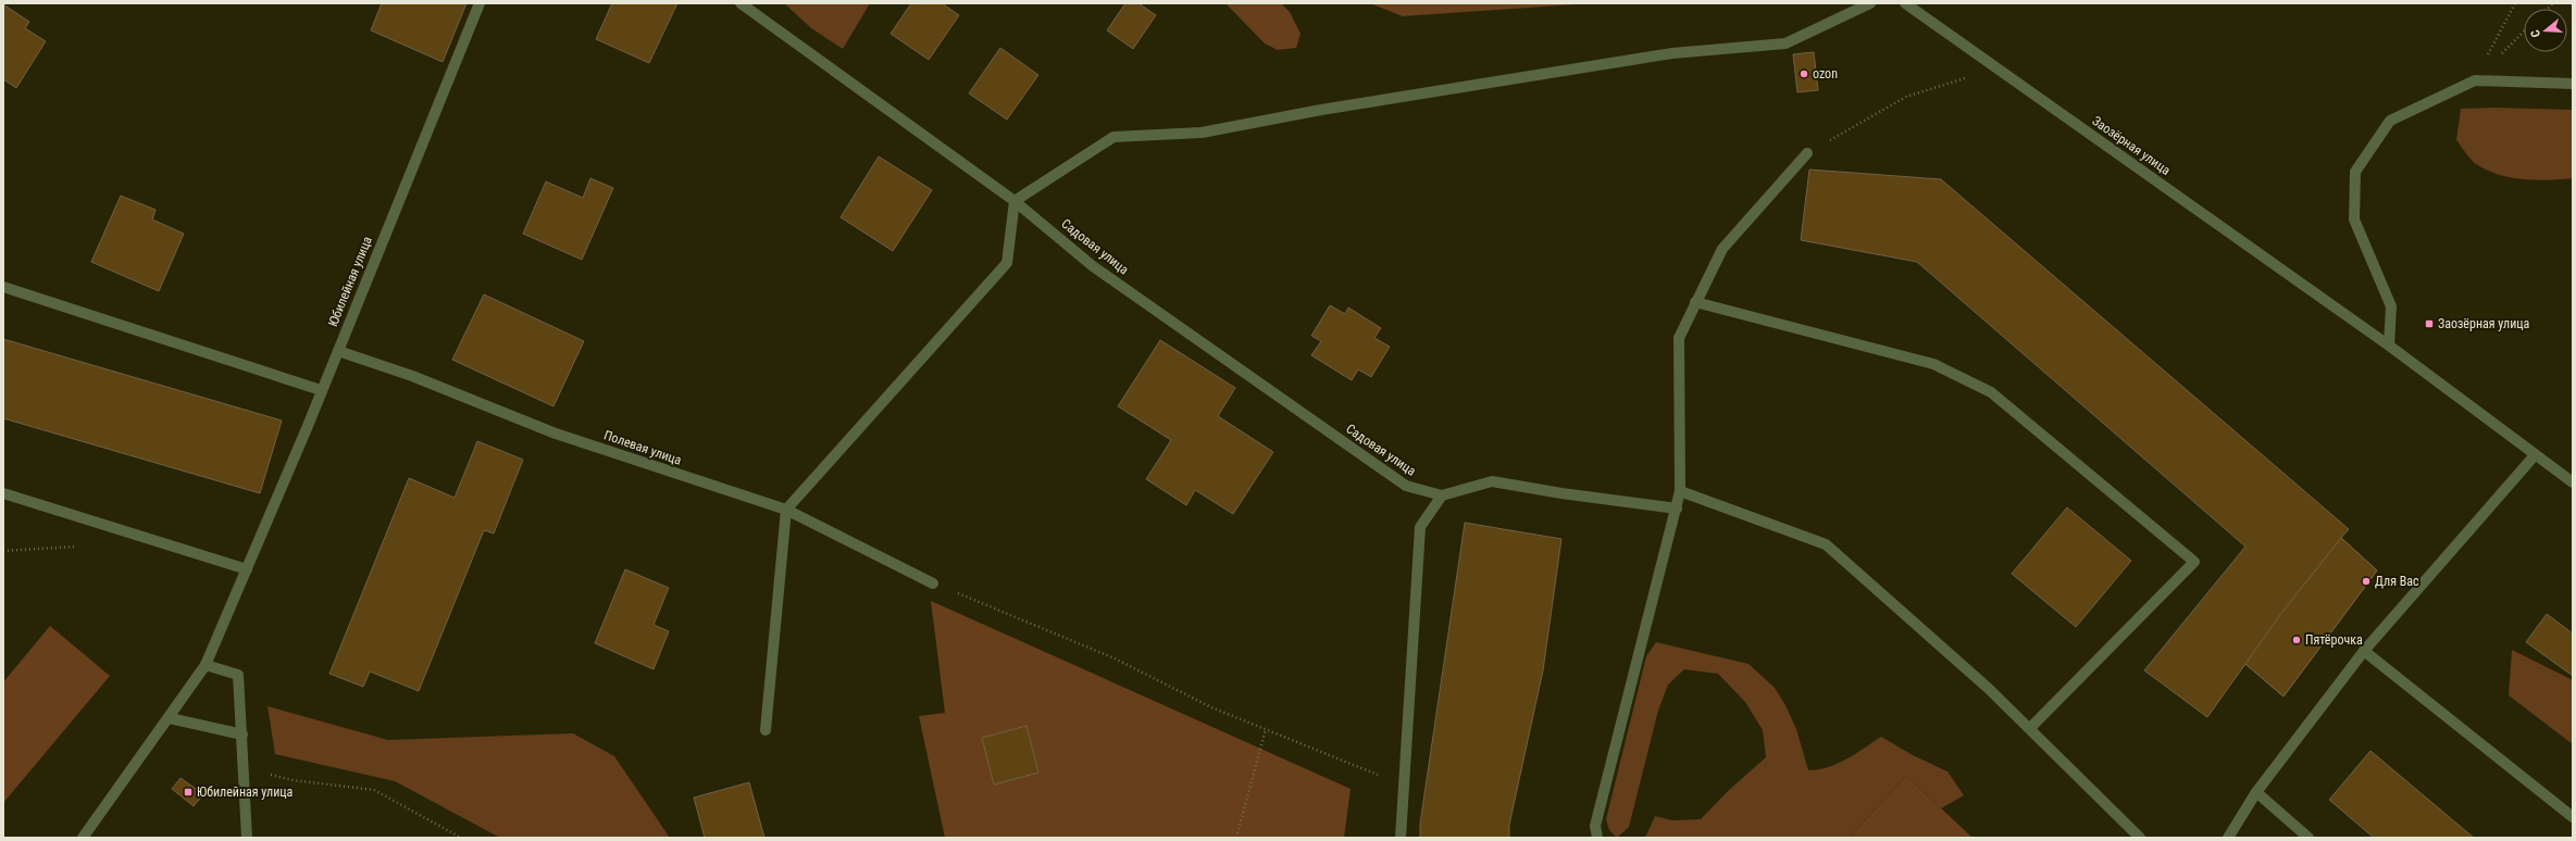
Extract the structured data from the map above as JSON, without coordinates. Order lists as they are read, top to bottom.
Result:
{
  "streets": {
    "street": [
      "Заозёрная улица",
      "Садовая улица",
      "Юбилейная улица",
      "Полевая улица"
    ]
  },
  "crossings": [
    ["Юбилейная улица", "Полевая улица"]
  ],
  "places": {
    "other": ["ozon", "Для Вас", "Пятёрочка"],
    "transit": ["Заозёрная улица", "Юбилейная улица"]
  },
  "north": "left"
}
